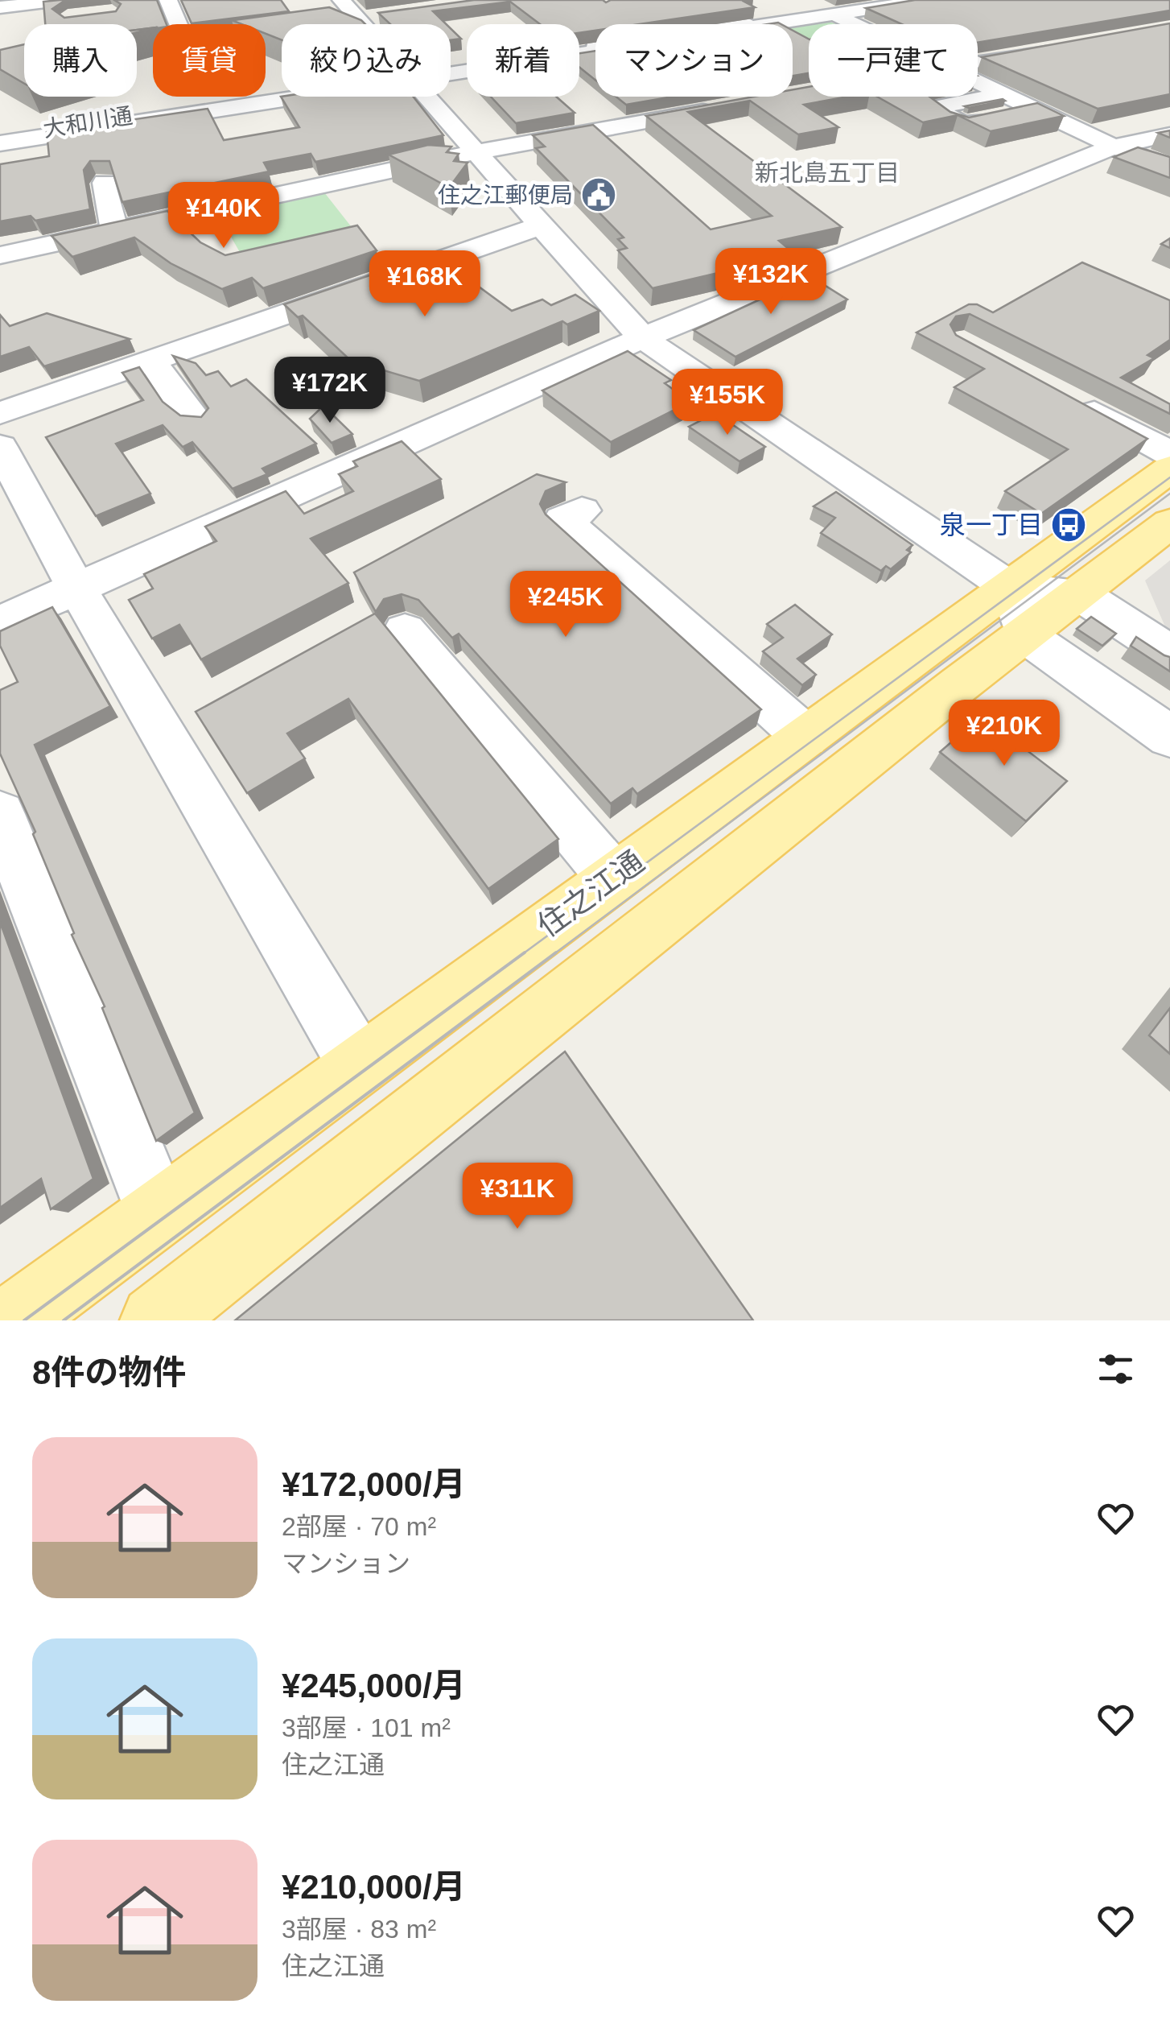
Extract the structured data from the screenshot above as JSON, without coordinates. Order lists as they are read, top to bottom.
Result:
{
  "streets": {
    "main road": ["住之江通"],
    "street": ["大和川通"]
  },
  "districts": ["新北島五丁目"],
  "places": {
    "public building": ["住之江郵便局"],
    "bus stop": ["泉一丁目"]
  },
  "page": {
    "chip": [
      "購入",
      "賃貸",
      "絞り込み",
      "新着",
      "マンション",
      "一戸建て"
    ],
    "price": [
      "¥140K",
      "¥132K",
      "¥168K",
      "¥172K",
      "¥155K",
      "¥245K",
      "¥210K",
      "¥311K"
    ],
    "heading": "8件の物件",
    "list": [
      {
        "name": "¥172,000/月",
        "note": "2部屋 · 70 m² · マンション"
      },
      {
        "name": "¥245,000/月",
        "note": "3部屋 · 101 m² · 住之江通"
      },
      {
        "name": "¥210,000/月",
        "note": "3部屋 · 83 m² · 住之江通"
      }
    ]
  }
}
